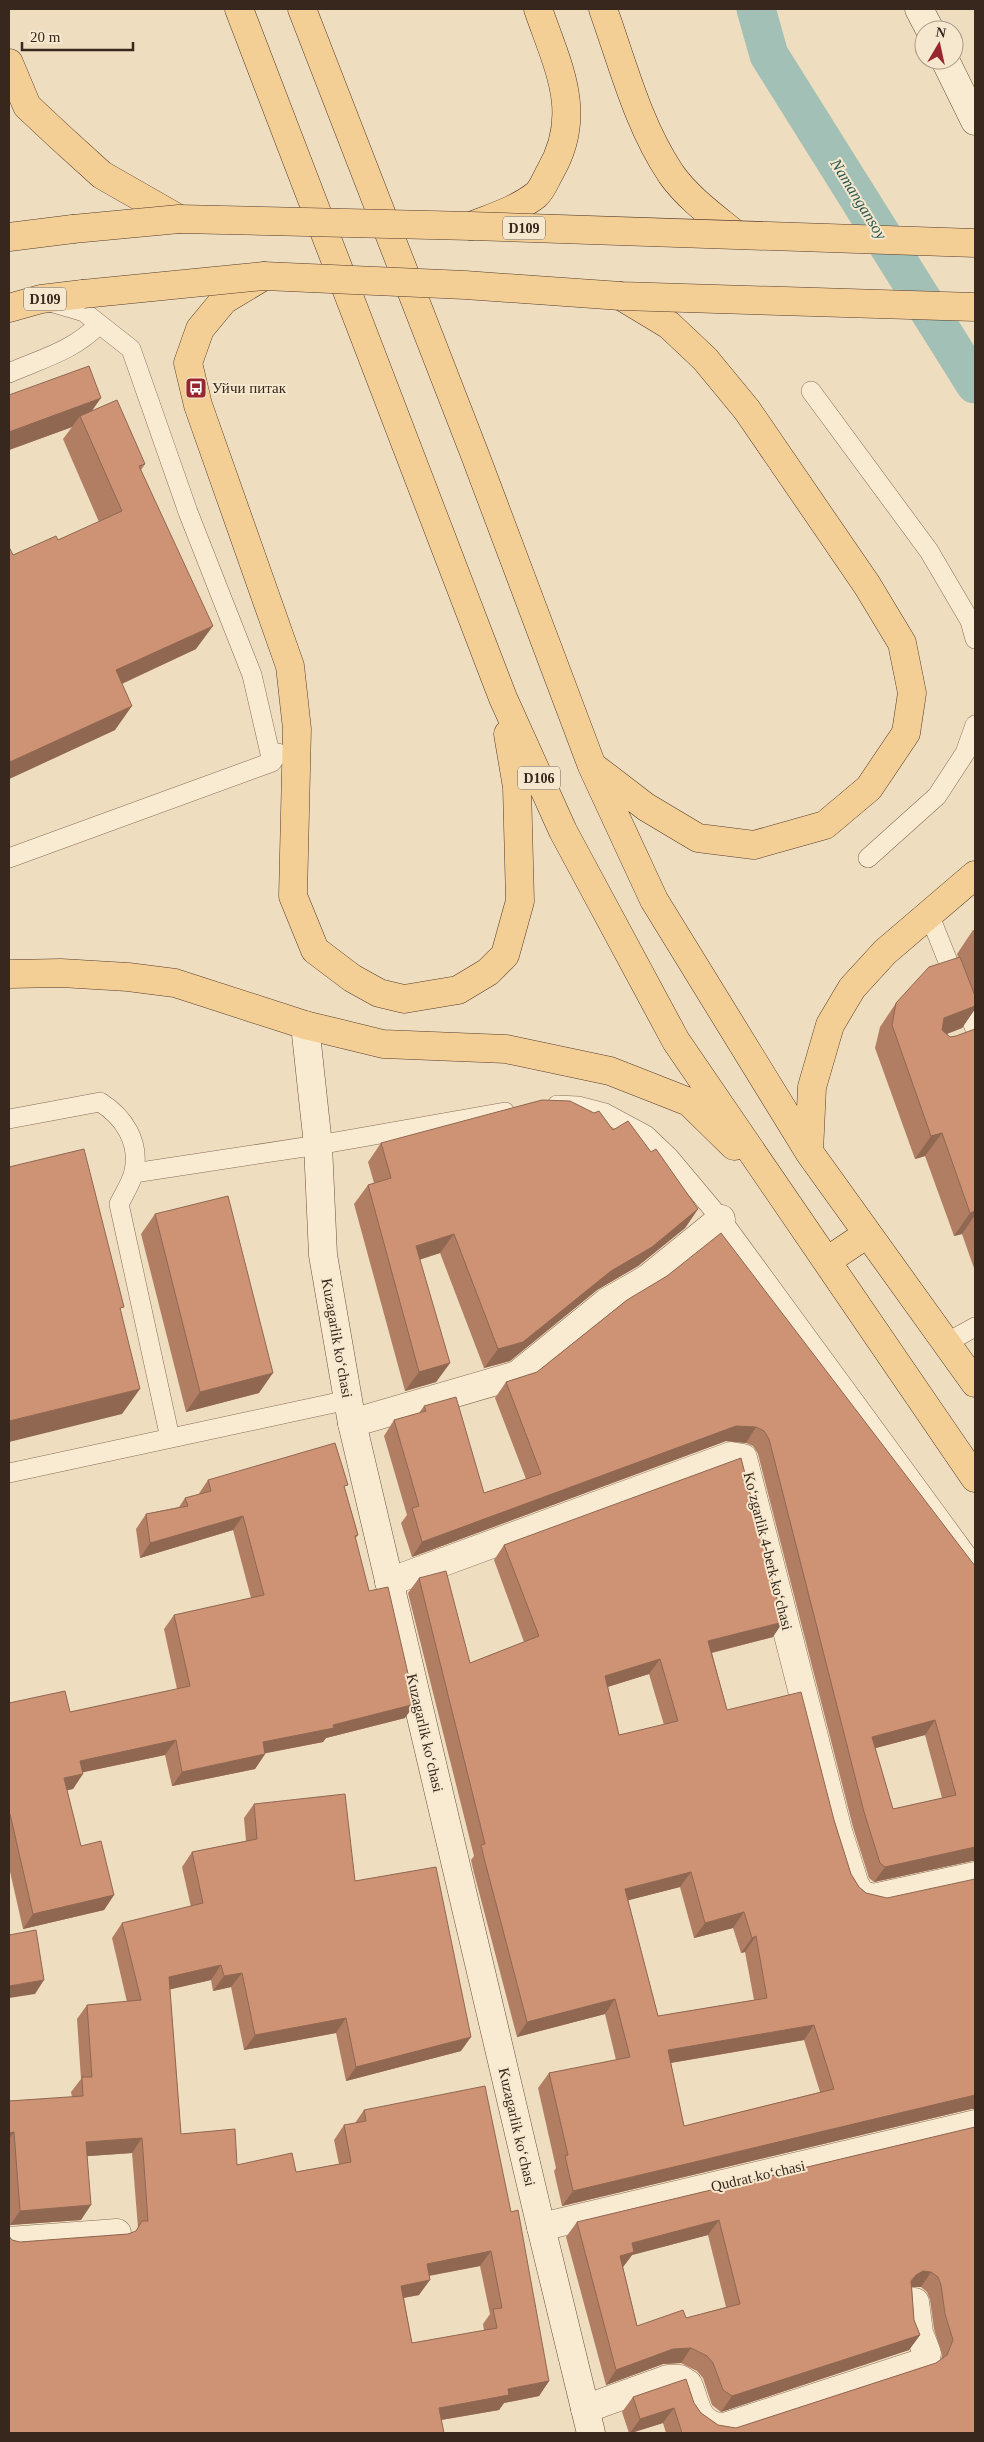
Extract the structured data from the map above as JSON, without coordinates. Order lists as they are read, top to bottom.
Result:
{
  "streets": {
    "main road": ["D109", "D106"],
    "street": ["Kuzagarlik koʻchasi", "Koʻzgarlik 4-berk koʻchasi", "Qudrat koʻchasi"]
  },
  "crossings": [
    ["Kuzagarlik koʻchasi", "Koʻzgarlik 4-berk koʻchasi"],
    ["Kuzagarlik koʻchasi", "Qudrat koʻchasi"]
  ],
  "water": ["Namangansoy"],
  "places": {
    "bus stop": ["Уйчи питак"]
  },
  "scale_bar": "20 m",
  "north": "top"
}
